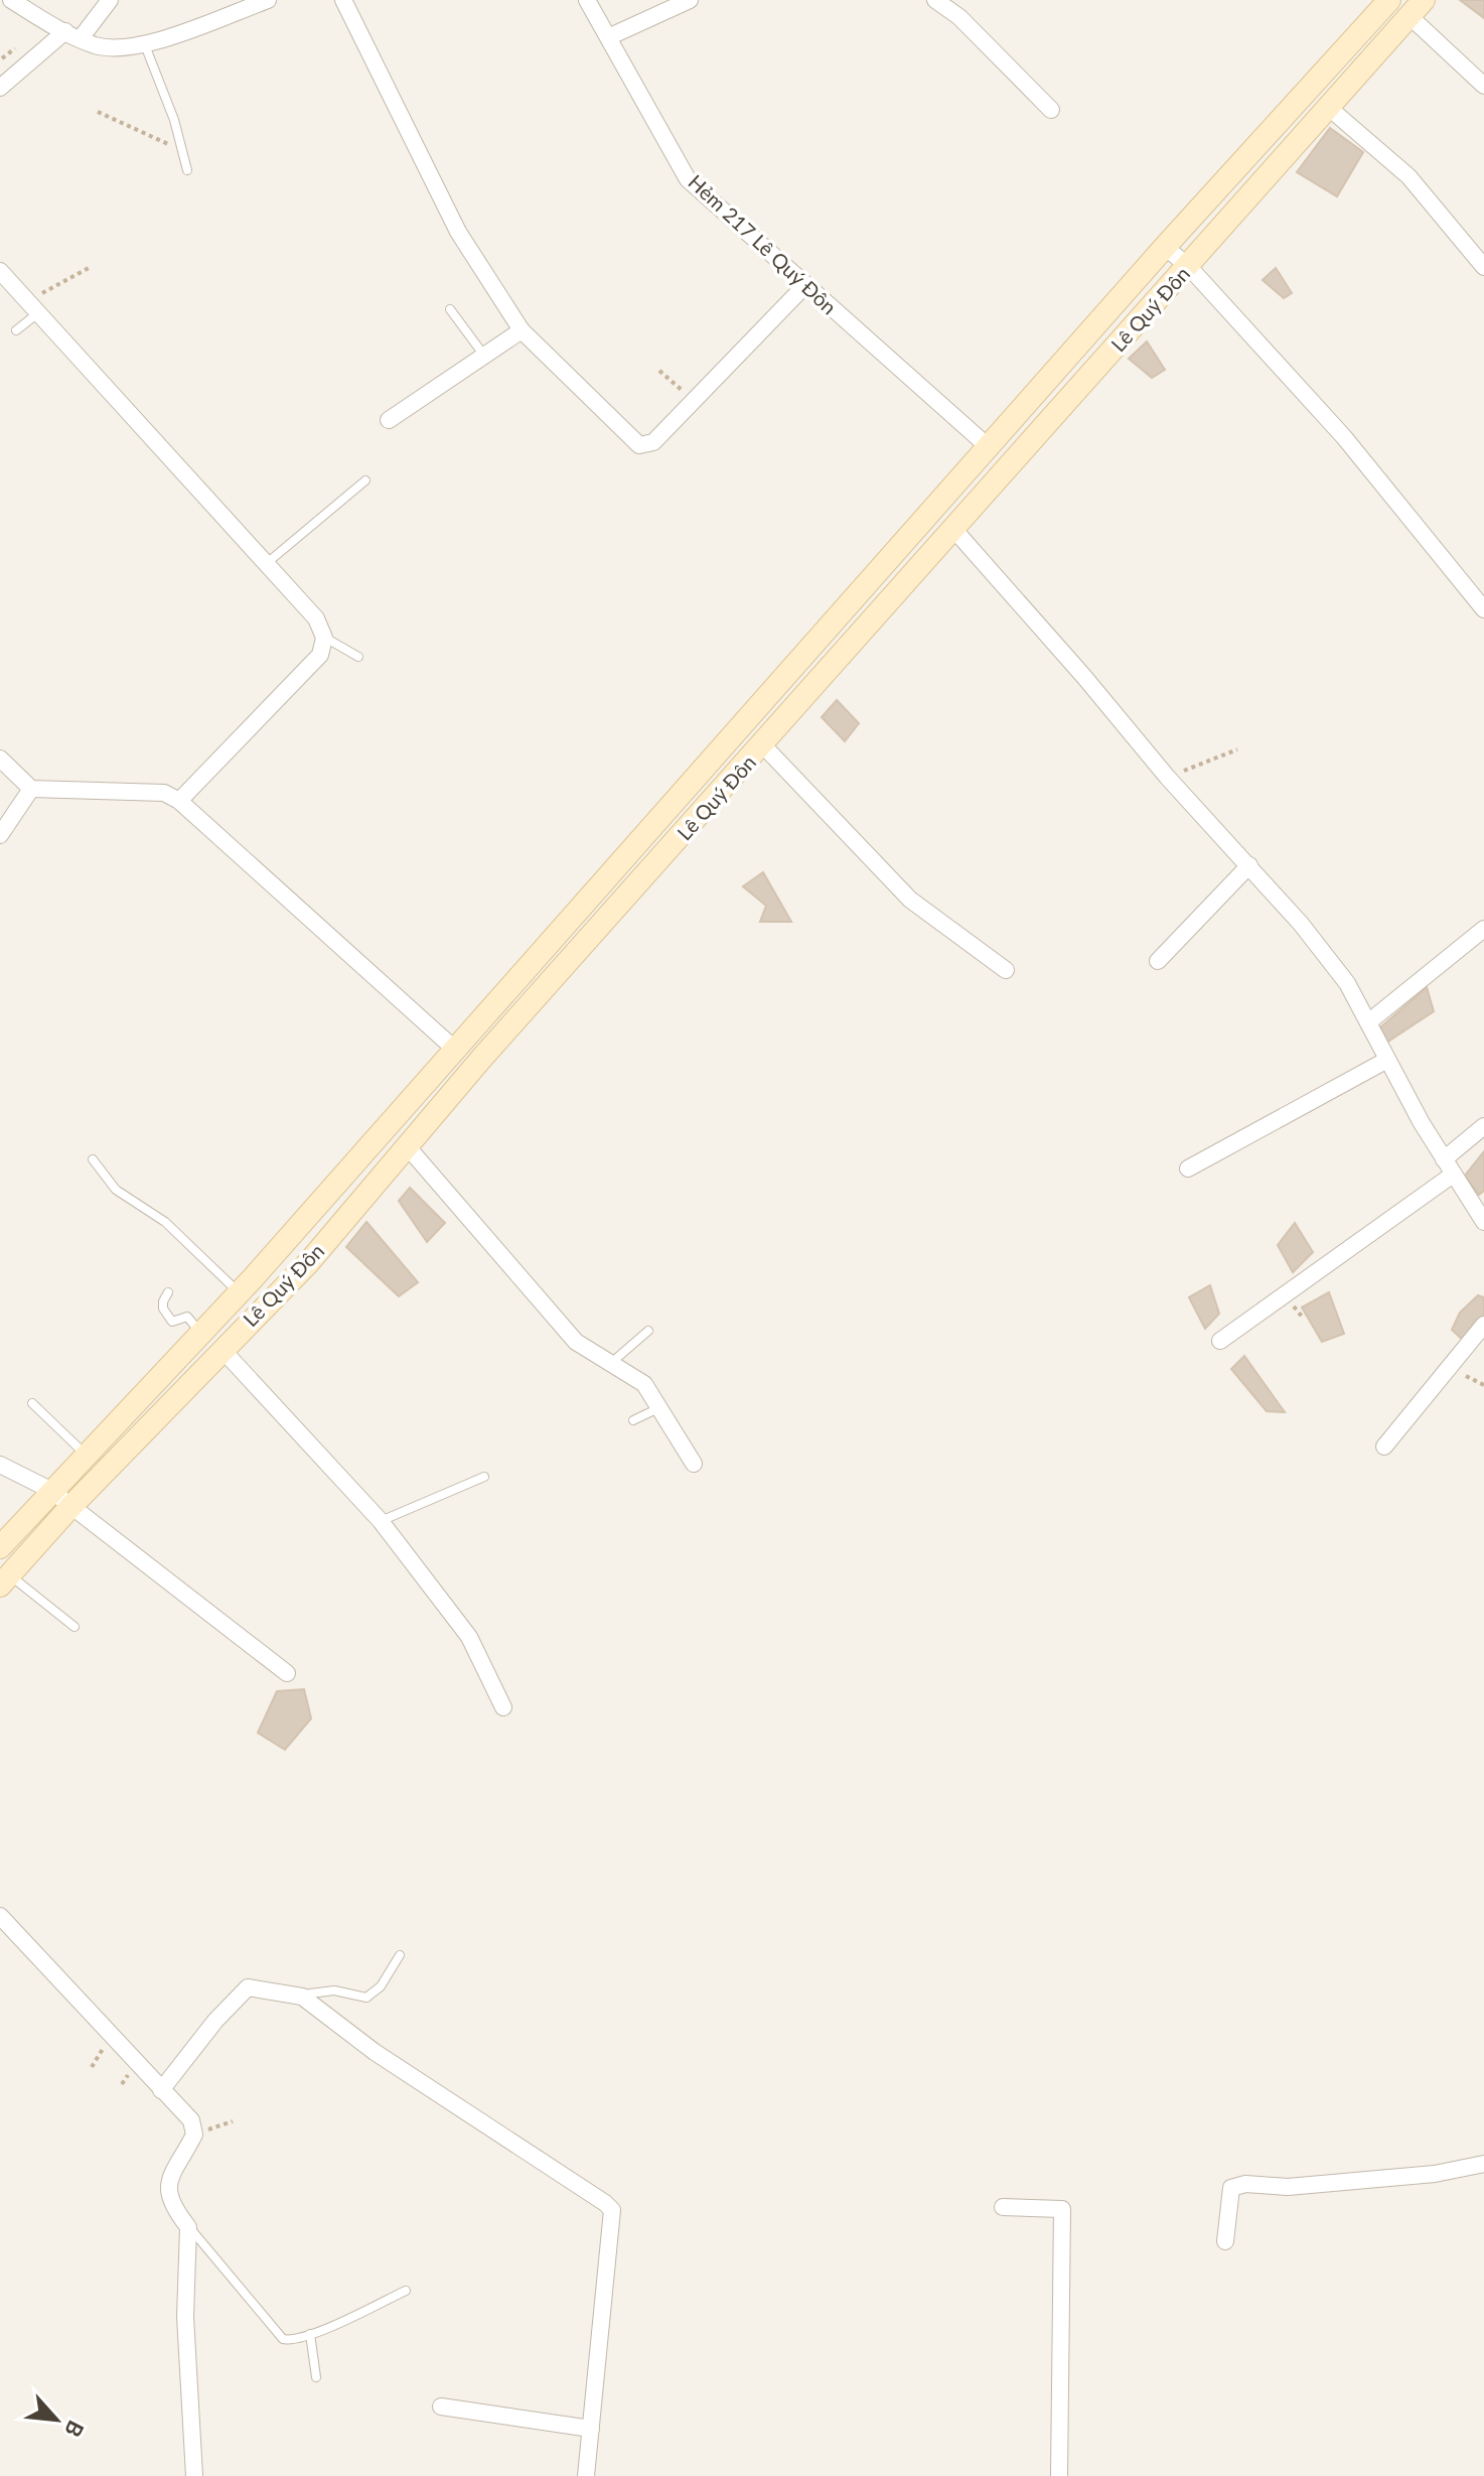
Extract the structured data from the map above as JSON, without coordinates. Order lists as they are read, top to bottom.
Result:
{
  "streets": {
    "main road": ["Lê Quý Đôn"],
    "street": ["Hẻm 217 Lê Quý Đôn"]
  },
  "crossings": [
    ["Hẻm 217 Lê Quý Đôn", "Lê Quý Đôn"]
  ],
  "north": "bottom right"
}
